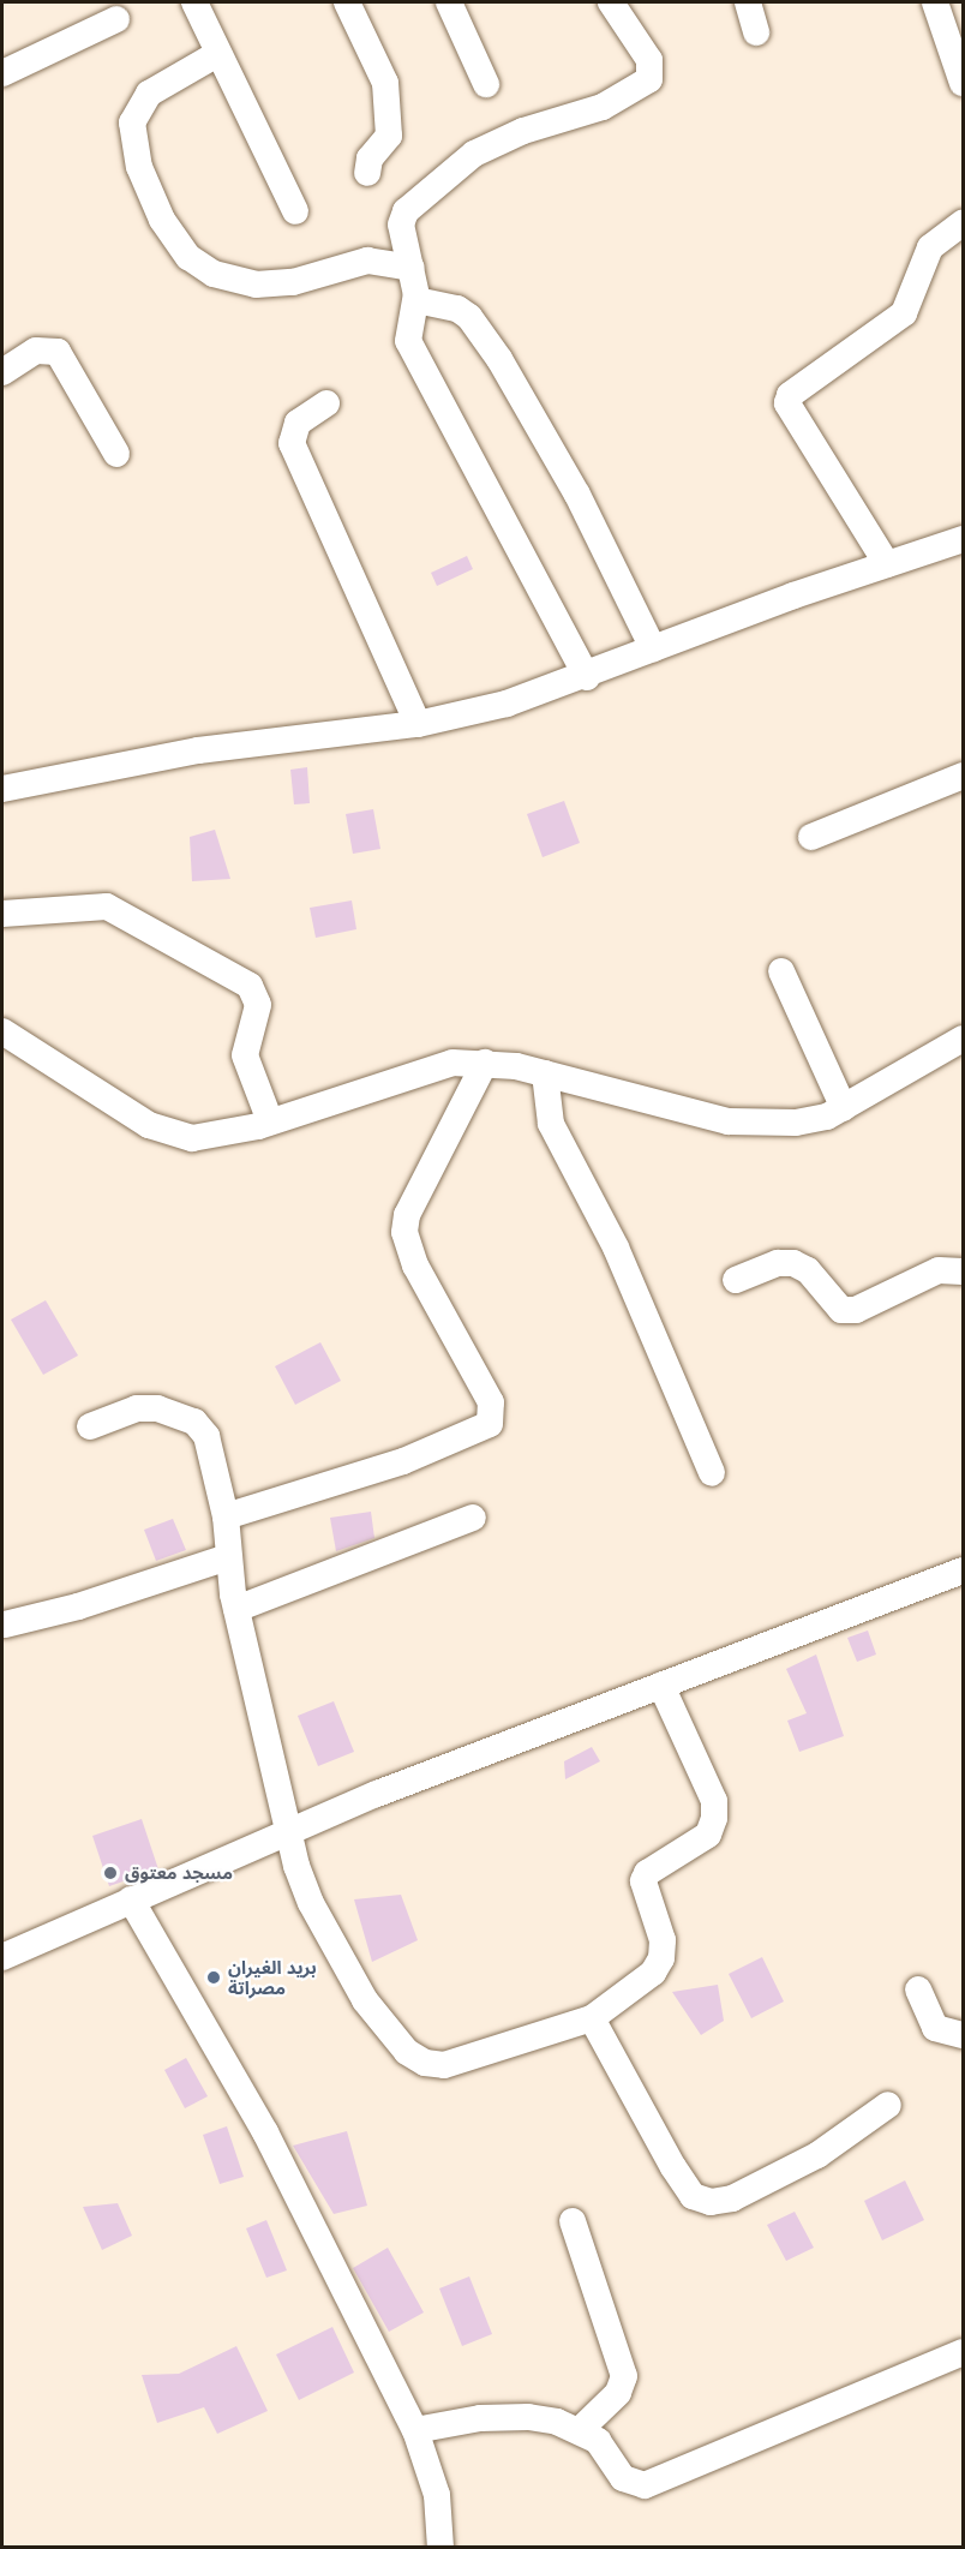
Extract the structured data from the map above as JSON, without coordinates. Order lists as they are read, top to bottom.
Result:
{
  "places": ["مسجد معتوق", "بريد الغيران مصراتة"]
}
